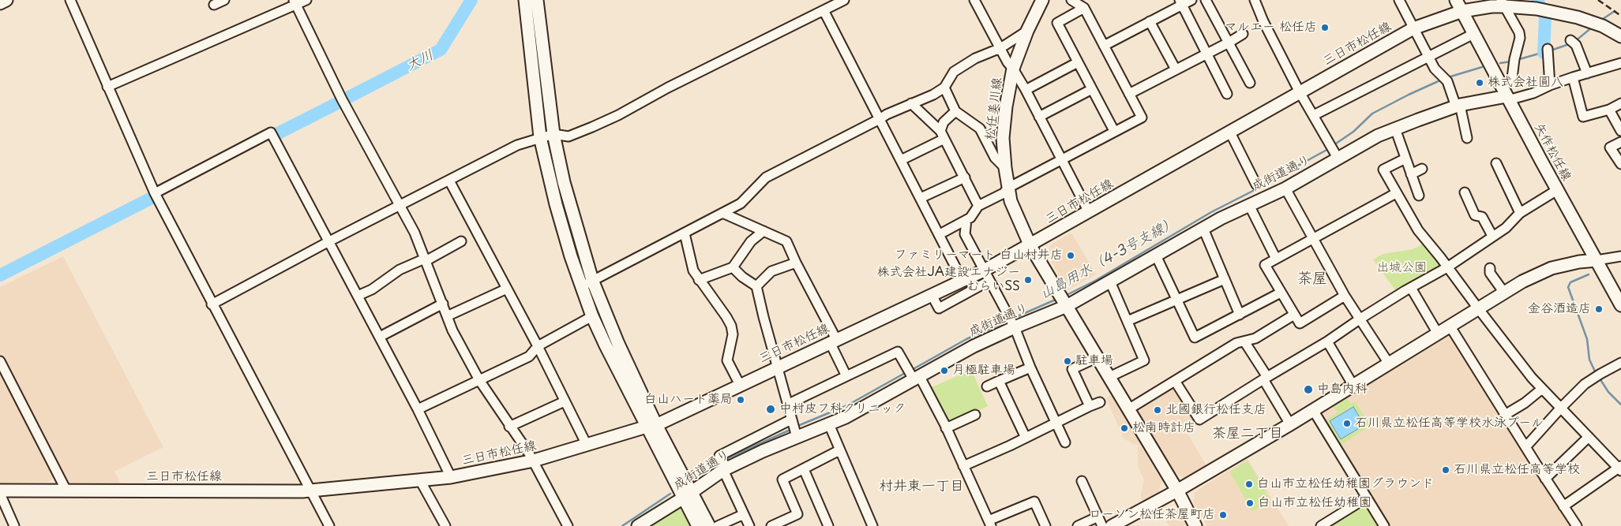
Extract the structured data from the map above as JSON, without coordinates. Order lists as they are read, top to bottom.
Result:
{
  "streets": {
    "street": [
      "三日市松任線",
      "松任美川線",
      "矢作松任線",
      "成街道通り"
    ]
  },
  "crossings": [
    ["三日市松任線", "松任美川線"],
    ["三日市松任線", "矢作松任線"],
    ["松任美川線", "成街道通り"],
    ["矢作松任線", "成街道通り"]
  ],
  "districts": ["茶屋", "茶屋二丁目", "村井東一丁目"],
  "water": ["大川", "山島用水（4-3号支線）"],
  "parks": ["出城公園"],
  "places": [
    "マルエー 松任店",
    "株式会社圓八",
    "ファミリーマート 白山村井店",
    "株式会社JA建設エナジー むらいSS",
    "金谷酒造店",
    "駐車場",
    "月極駐車場",
    "中島内科",
    "白山ハート薬局",
    "中村皮フ科クリニック",
    "北國銀行松任支店",
    "石川県立松任高等学校水泳プール",
    "松南時計店",
    "石川県立松任高等学校",
    "白山市立松任幼稚園グラウンド",
    "白山市立松任幼稚園",
    "ローソン松任茶屋町店"
  ]
}
